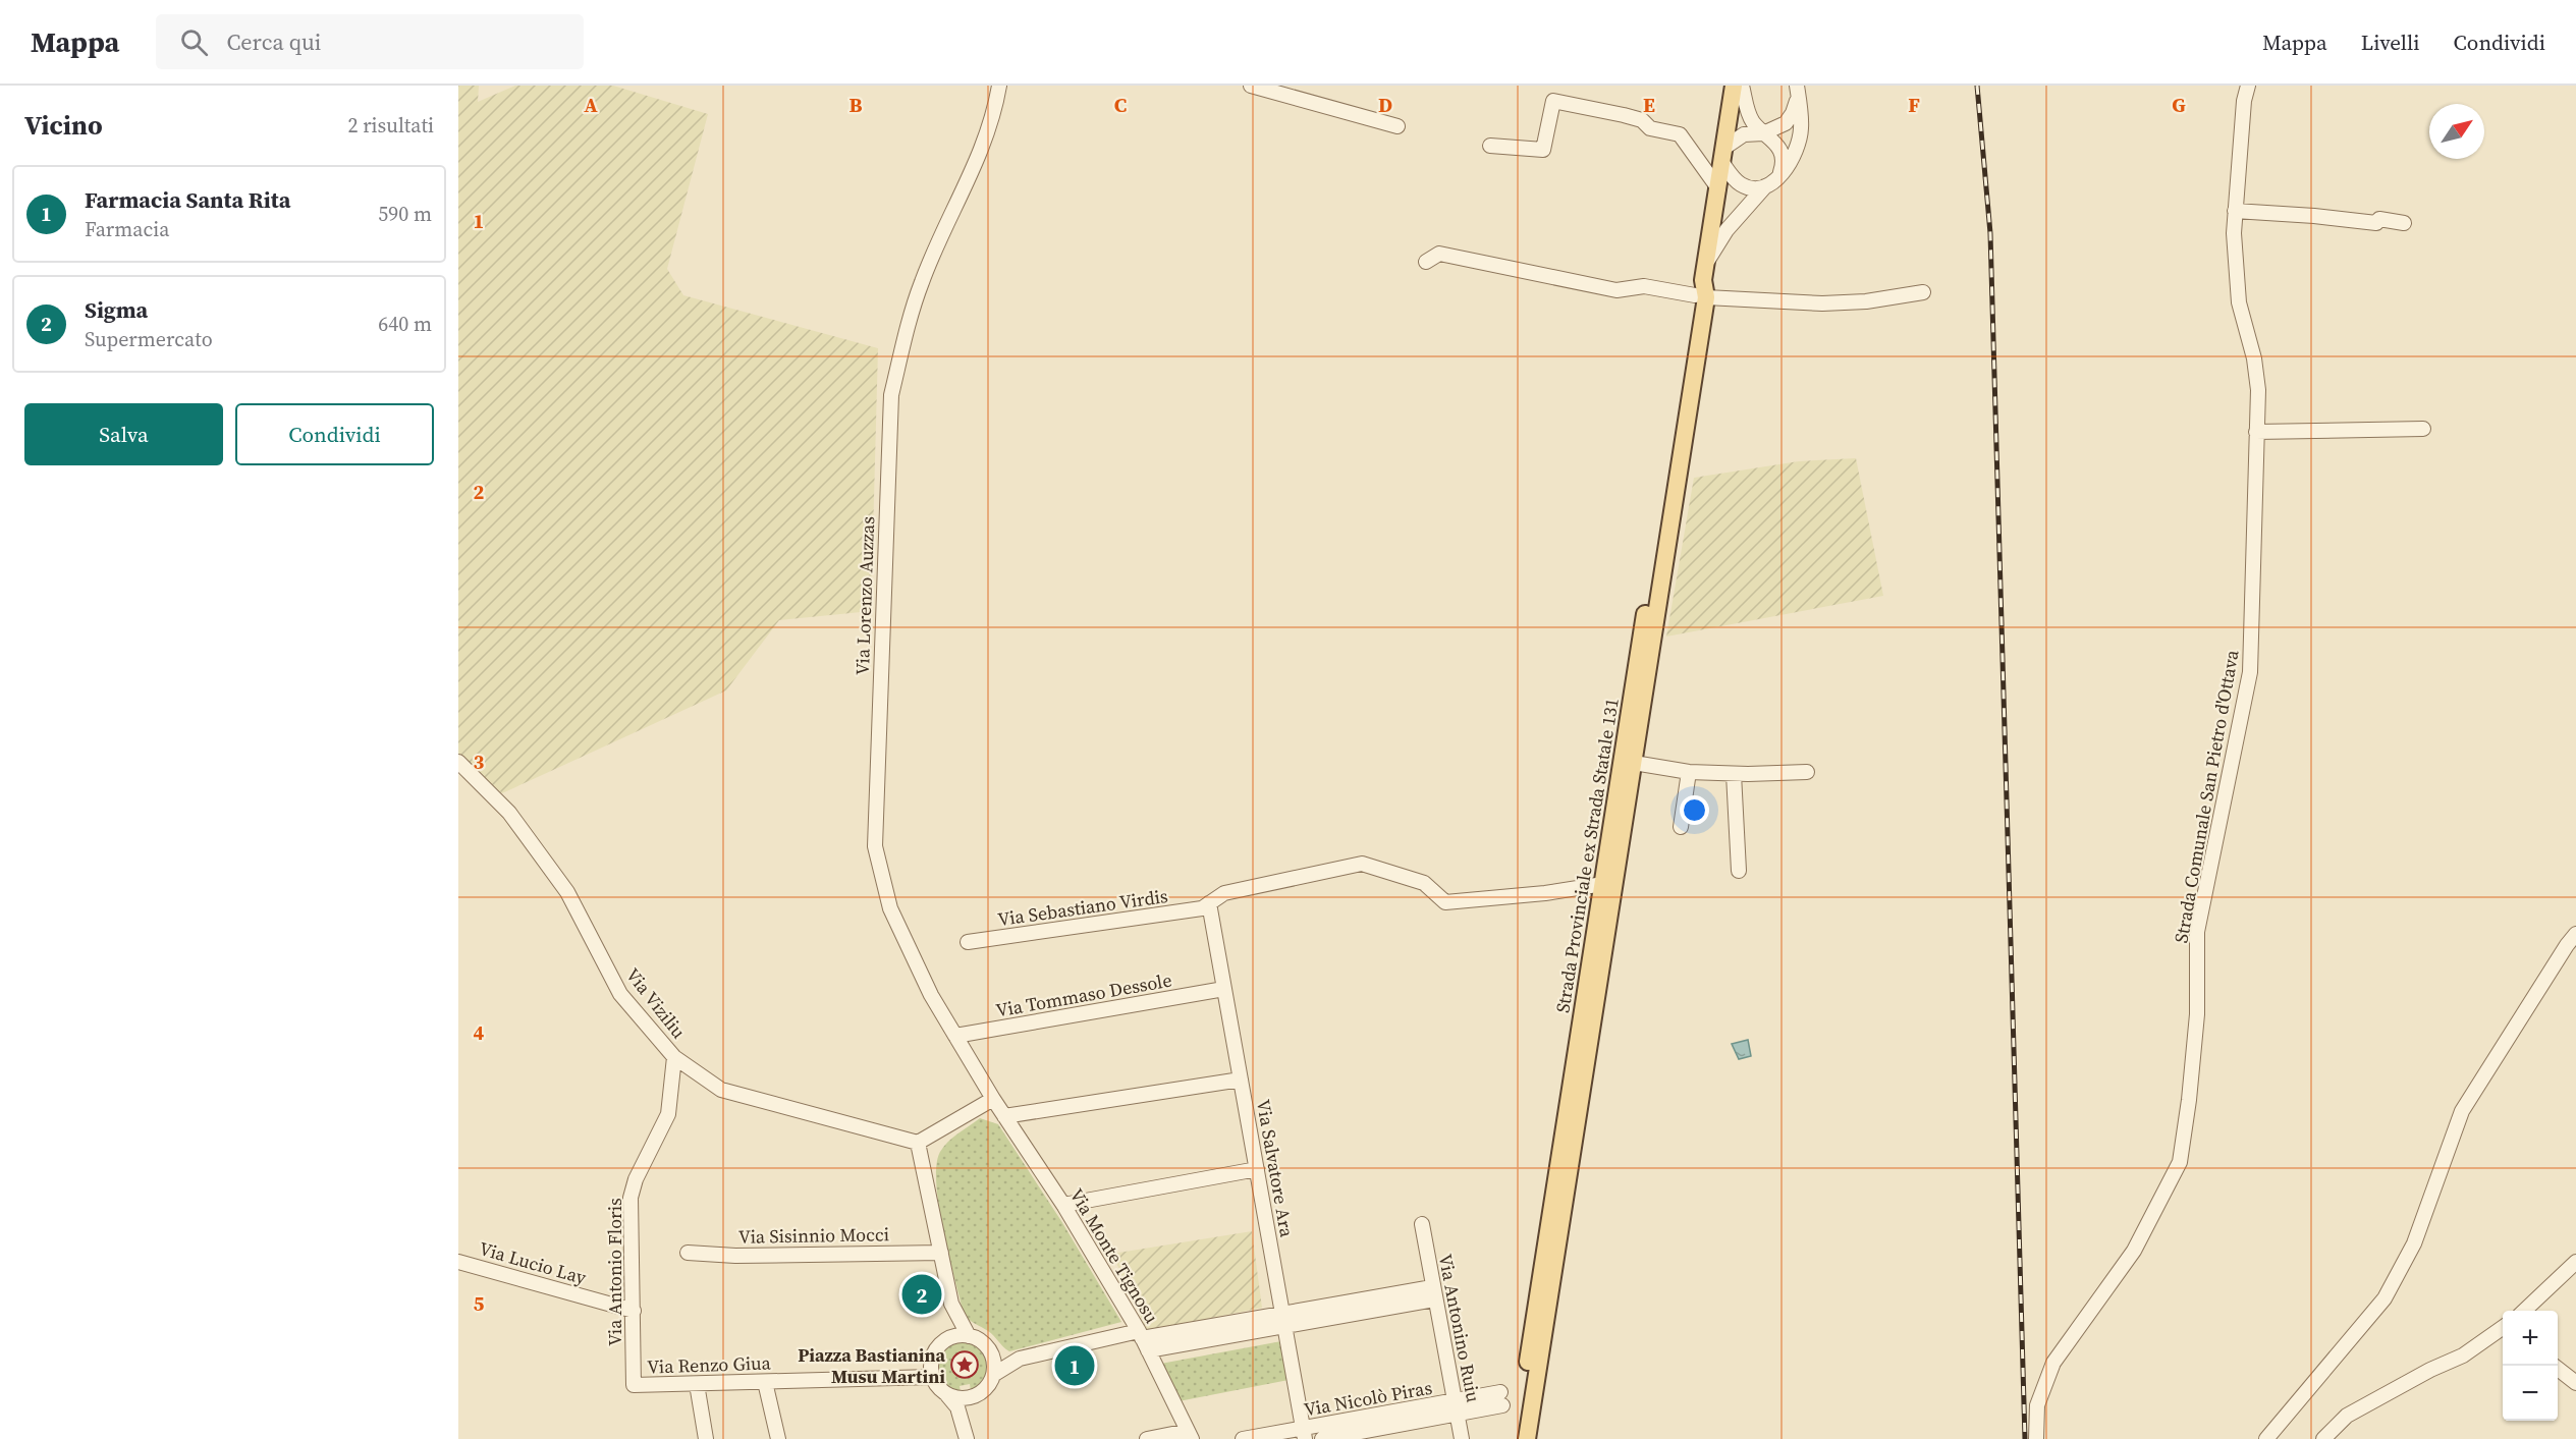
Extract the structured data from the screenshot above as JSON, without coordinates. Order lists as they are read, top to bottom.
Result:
{
  "streets": {
    "main road": ["Strada Provinciale ex Strada Statale 131"],
    "street": [
      "Via Lorenzo Auzzas",
      "Strada Comunale San Pietro d'Ottava",
      "Via Sebastiano Virdis",
      "Via Tommaso Dessole",
      "Via Viziliu",
      "Via Salvatore Ara",
      "Via Sisinnio Mocci",
      "Via Monte Tignosu",
      "Via Lucio Lay",
      "Via Antonio Floris",
      "Via Antonino Ruiu",
      "Via Renzo Giua",
      "Via Nicolò Piras"
    ]
  },
  "crossings": [
    ["Via Lorenzo Auzzas", "Via Tommaso Dessole"],
    ["Via Lorenzo Auzzas", "Via Monte Tignosu"],
    ["Strada Provinciale ex Strada Statale 131", "Via Sebastiano Virdis"],
    ["Via Sebastiano Virdis", "Via Salvatore Ara"],
    ["Via Tommaso Dessole", "Via Salvatore Ara"],
    ["Via Viziliu", "Via Antonio Floris"],
    ["Via Salvatore Ara", "Via Nicolò Piras"],
    ["Via Lucio Lay", "Via Antonio Floris"],
    ["Via Antonio Floris", "Via Renzo Giua"],
    ["Via Antonino Ruiu", "Via Nicolò Piras"]
  ],
  "places": {
    "place": ["Piazza Bastianina Musu Martini"]
  },
  "north": "top right",
  "page": {
    "header": "Mappa",
    "search": "Cerca qui",
    "nav": ["Mappa", "Livelli", "Condividi"],
    "heading": ["Vicino", "2 risultati"],
    "list": [
      {
        "mark": "1",
        "name": "Farmacia Santa Rita",
        "note": "Farmacia",
        "value": "590 m"
      },
      {
        "mark": "2",
        "name": "Sigma",
        "note": "Supermercato",
        "value": "640 m"
      }
    ],
    "buttons": ["Salva", "Condividi"],
    "pins": ["2", "1"],
    "map_buttons": ["+", "−"]
  },
  "grid": {
    "columns": [
      "A",
      "B",
      "C",
      "D",
      "E",
      "F",
      "G"
    ],
    "rows": [
      "1",
      "2",
      "3",
      "4",
      "5"
    ]
  }
}
